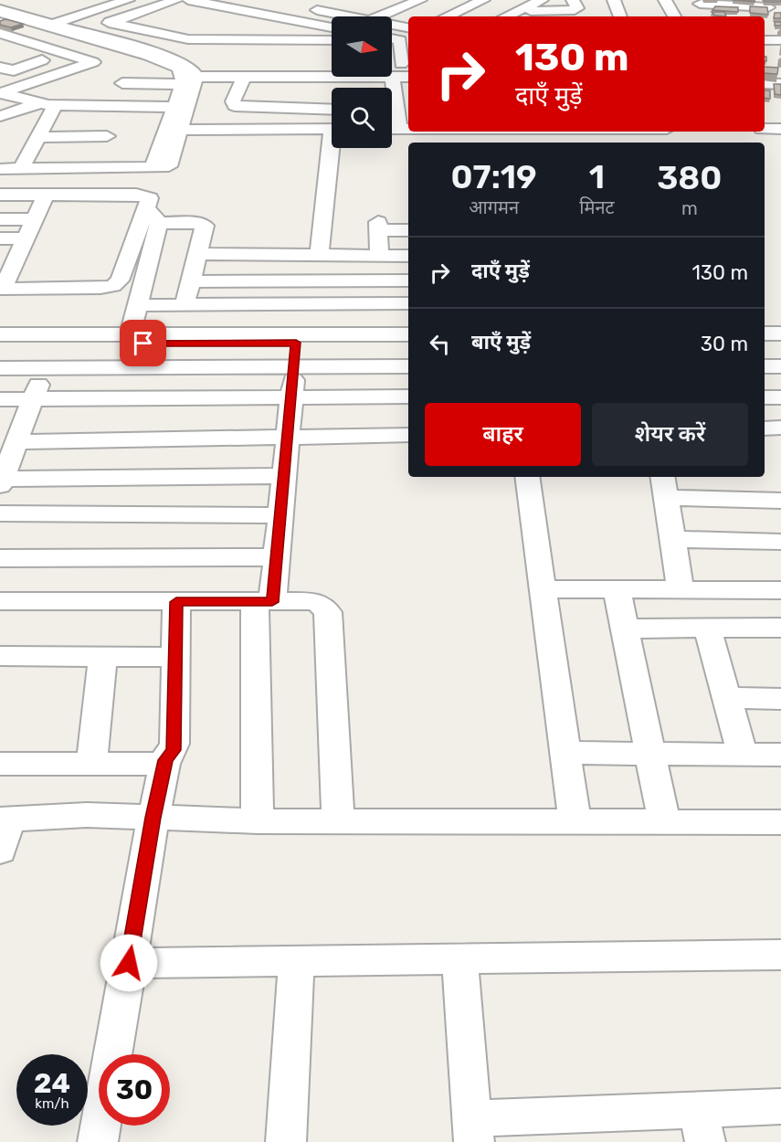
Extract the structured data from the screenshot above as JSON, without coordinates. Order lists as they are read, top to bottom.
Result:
{
  "north": "right",
  "page": {
    "turn": ["130 m", "दाएँ मुड़ें"],
    "eta": [
      "07:19",
      "आगमन",
      "1",
      "मिनट",
      "380",
      "m"
    ],
    "list": [
      {
        "name": "दाएँ मुड़ें",
        "value": "130 m"
      },
      {
        "name": "बाएँ मुड़ें",
        "value": "30 m"
      }
    ],
    "buttons": ["बाहर", "शेयर करें"],
    "speed": "24 km/h",
    "limit": "30"
  }
}
